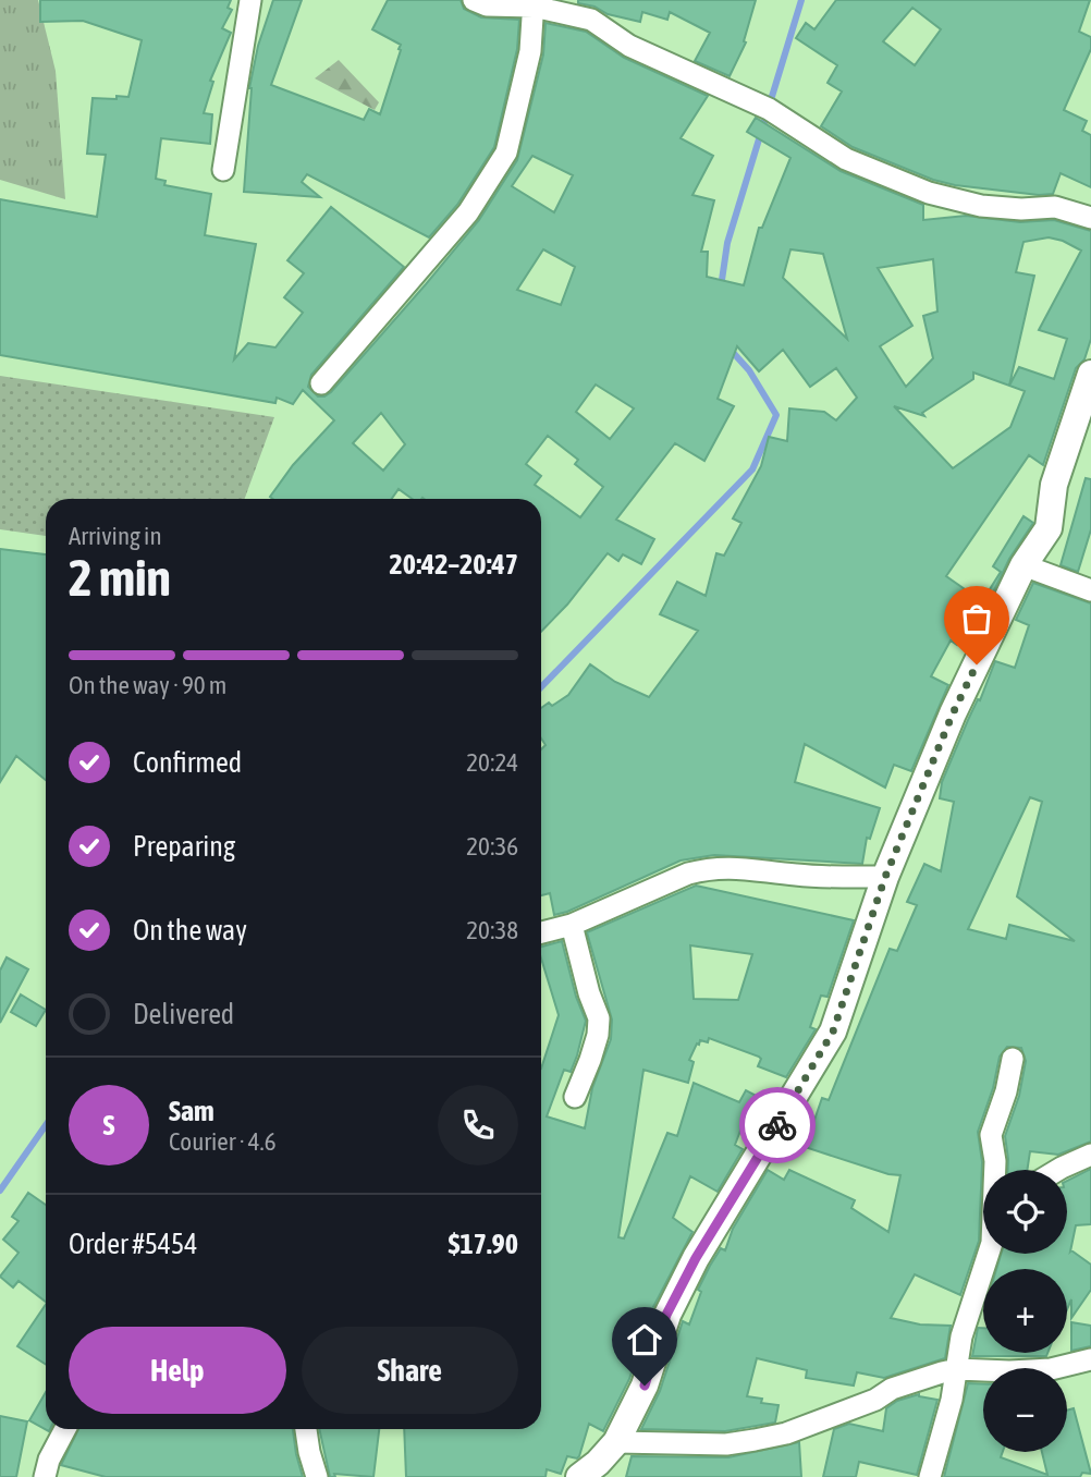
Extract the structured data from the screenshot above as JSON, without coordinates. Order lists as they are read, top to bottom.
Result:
{
  "page": {
    "heading": ["2 min", "Arriving in", "20:42–20:47"],
    "panel": [
      "Sam",
      "Courier · 4.6",
      "Order #5454",
      "$17.90"
    ],
    "bar": "On the way · 90 m",
    "list": [
      ["Confirmed", "20:24"],
      ["Preparing", "20:36"],
      ["On the way", "20:38"],
      "Delivered"
    ],
    "round": "S",
    "map_buttons": ["+", "−"],
    "buttons": ["Help", "Share"]
  }
}
